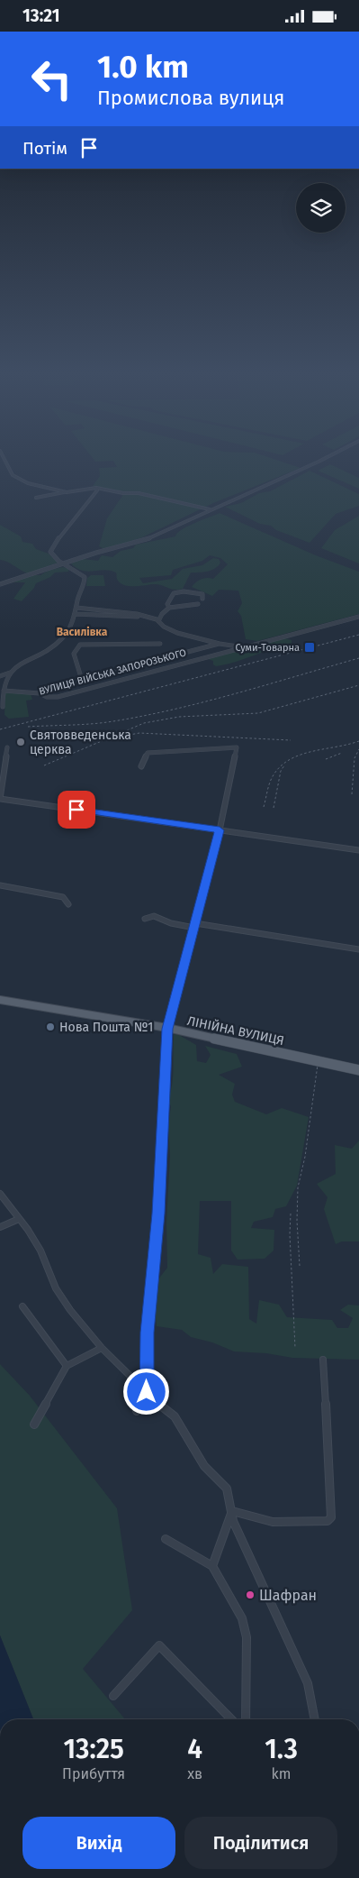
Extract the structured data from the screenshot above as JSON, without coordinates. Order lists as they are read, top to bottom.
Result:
{
  "streets": {
    "main road": ["ЛІНІЙНА ВУЛИЦЯ"],
    "street": ["ВУЛИЦЯ ВІЙСЬКА ЗАПОРОЗЬКОГО"]
  },
  "districts": ["Василівка"],
  "places": {
    "transit": ["Суми-Товарна"],
    "other": ["Святовведенська церква", "Нова Пошта №1", "Шафран"]
  },
  "page": {
    "status": "13:21",
    "turn": ["1.0 km", "Промислова вулиця"],
    "then": "Потім",
    "eta": [
      "13:25",
      "Прибуття",
      "4",
      "хв",
      "1.3",
      "km"
    ],
    "buttons": ["Вихід", "Поділитися"]
  }
}
